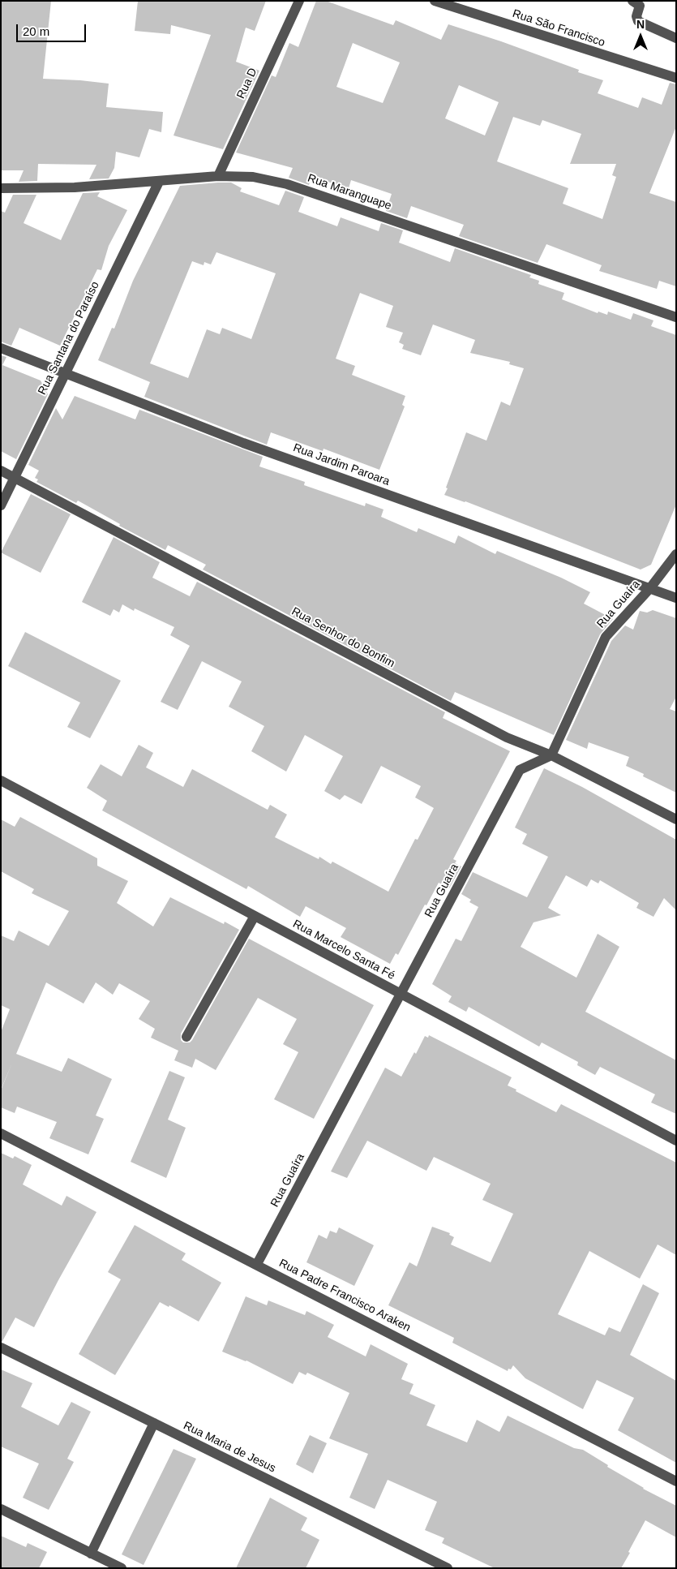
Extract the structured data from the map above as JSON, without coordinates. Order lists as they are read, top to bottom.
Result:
{
  "streets": {
    "street": [
      "Rua São Francisco",
      "Rua D",
      "Rua Maranguape",
      "Rua Santana do Paraíso",
      "Rua Jardim Paroara",
      "Rua Guaíra",
      "Rua Senhor do Bonfim",
      "Rua Marcelo Santa Fé",
      "Rua Padre Francisco Araken",
      "Rua Maria de Jesus"
    ]
  },
  "crossings": [
    ["Rua D", "Rua Maranguape"],
    ["Rua Maranguape", "Rua Santana do Paraíso"],
    ["Rua Santana do Paraíso", "Rua Jardim Paroara"],
    ["Rua Santana do Paraíso", "Rua Senhor do Bonfim"],
    ["Rua Jardim Paroara", "Rua Guaíra"],
    ["Rua Guaíra", "Rua Senhor do Bonfim"],
    ["Rua Guaíra", "Rua Marcelo Santa Fé"],
    ["Rua Guaíra", "Rua Padre Francisco Araken"]
  ],
  "scale_bar": "20 m",
  "north": "top"
}
